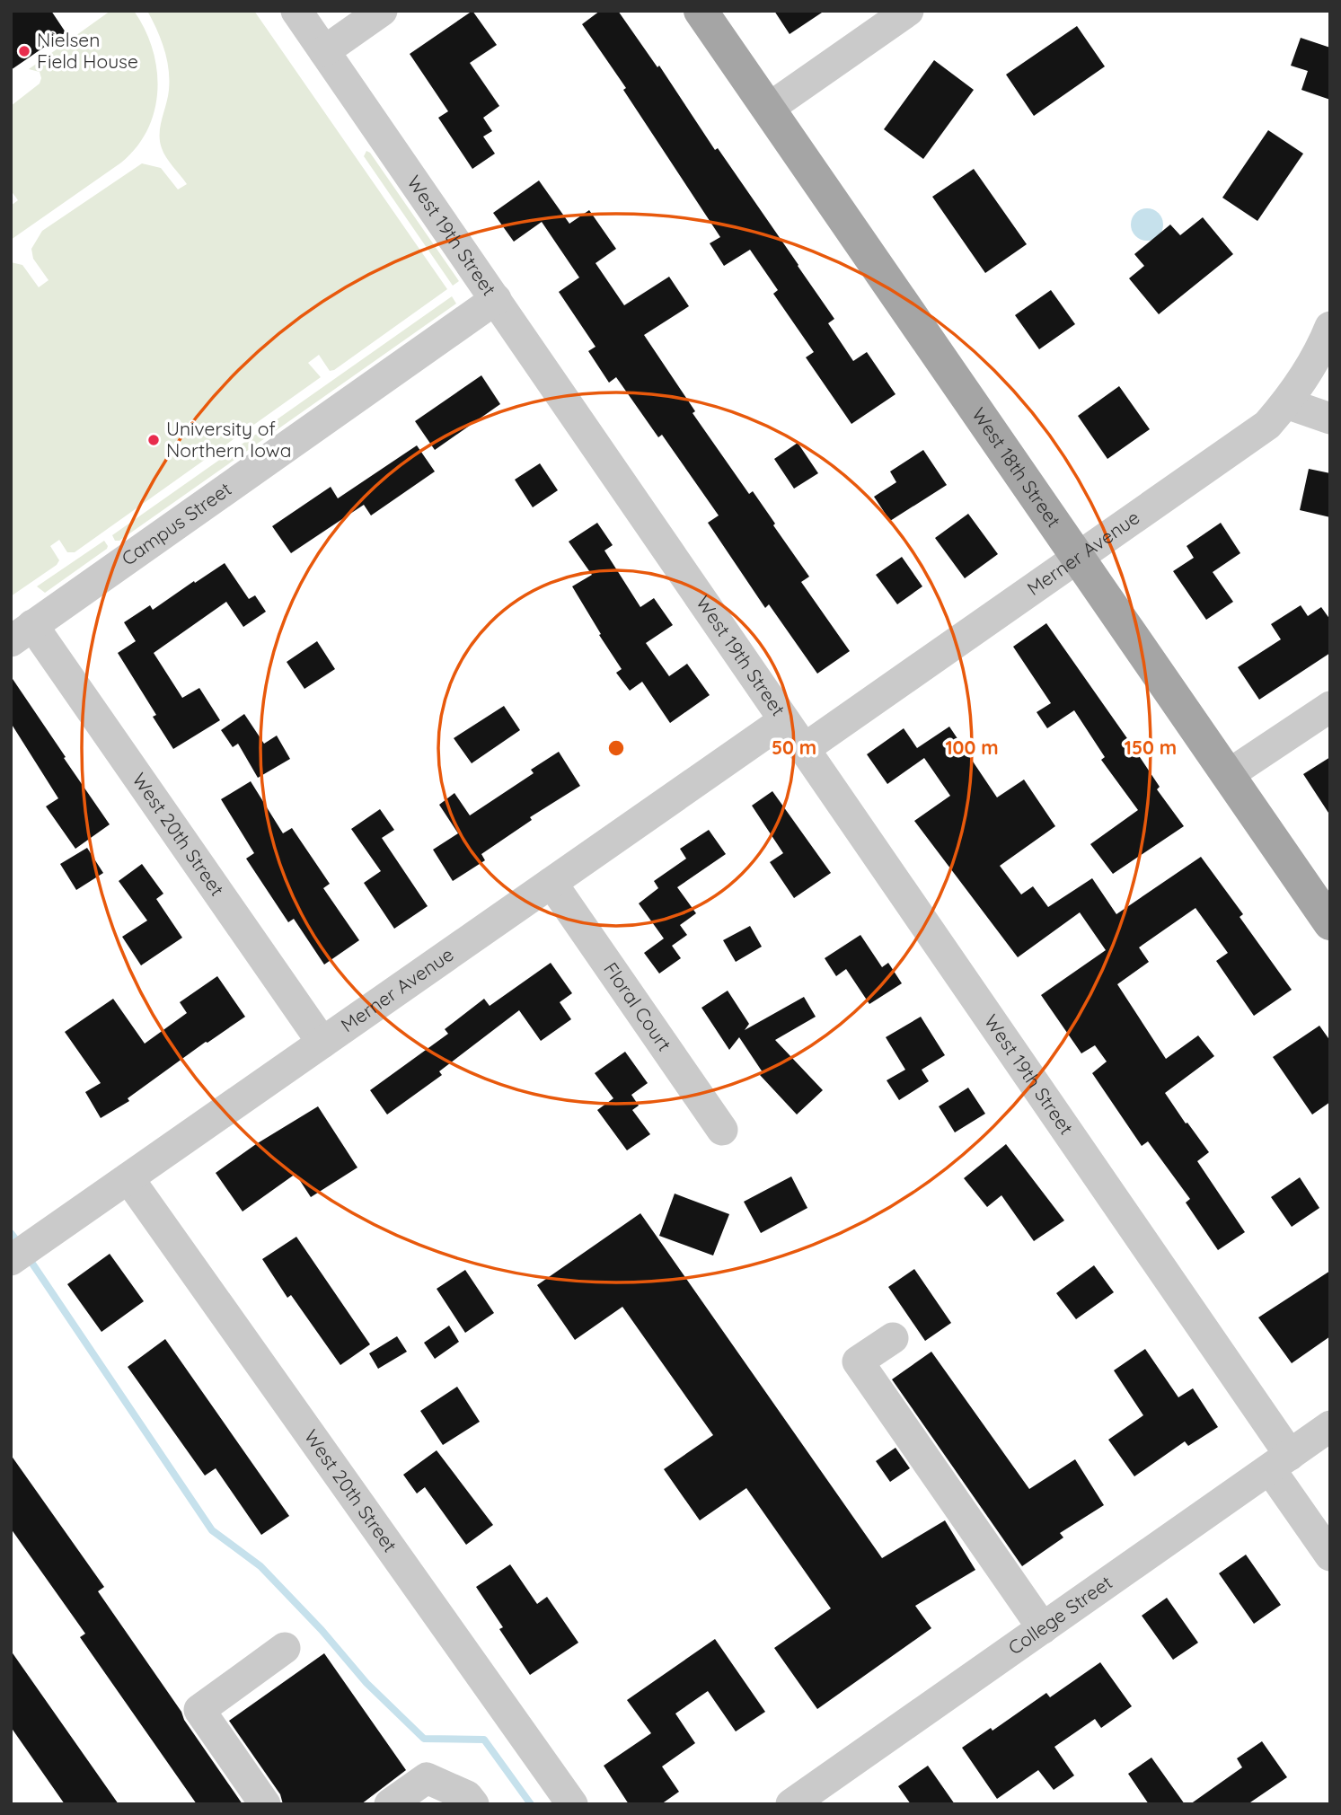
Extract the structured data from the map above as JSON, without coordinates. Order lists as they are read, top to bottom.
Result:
{
  "streets": {
    "main road": ["West 18th Street"],
    "street": [
      "West 19th Street",
      "Campus Street",
      "Merner Avenue",
      "West 20th Street",
      "Floral Court",
      "College Street"
    ]
  },
  "crossings": [
    ["West 19th Street", "Campus Street"],
    ["West 19th Street", "Merner Avenue"],
    ["West 19th Street", "College Street"],
    ["West 18th Street", "Merner Avenue"],
    ["Campus Street", "West 20th Street"],
    ["Merner Avenue", "West 20th Street"],
    ["Merner Avenue", "Floral Court"]
  ],
  "places": ["Nielsen Field House", "University of Northern Iowa"],
  "rings": ["50 m", "100 m", "150 m"]
}
